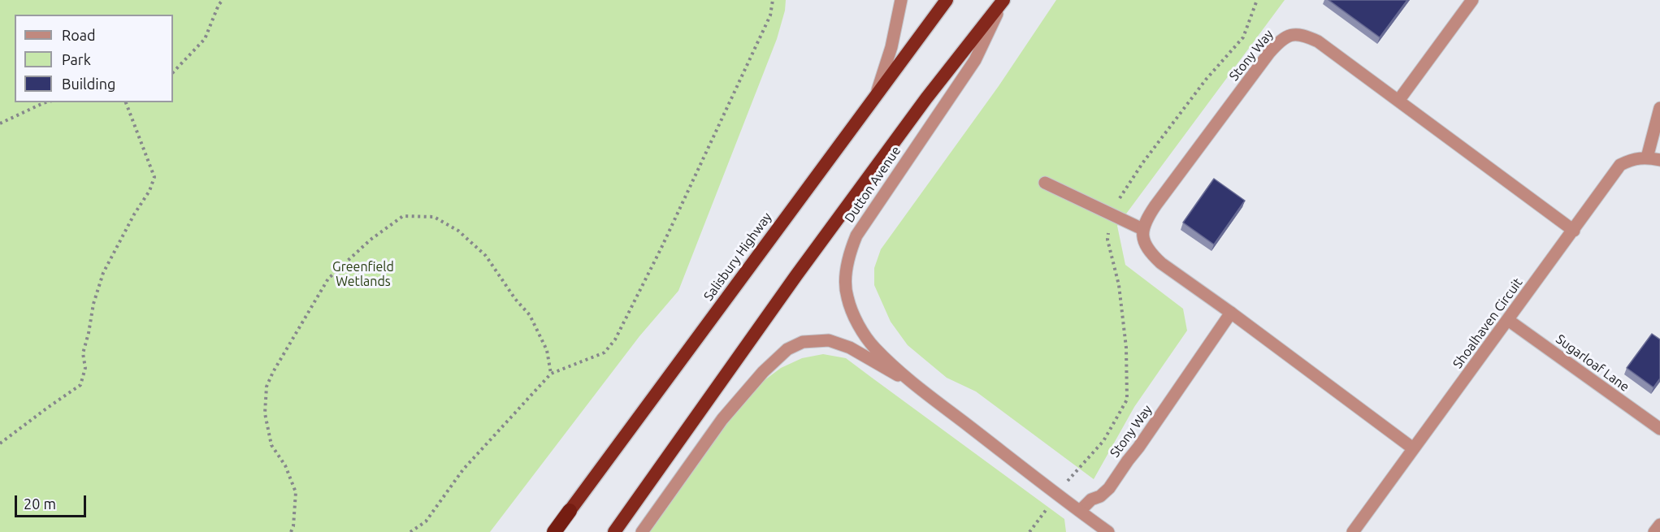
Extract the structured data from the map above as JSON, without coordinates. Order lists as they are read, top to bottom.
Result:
{
  "streets": {
    "highway": ["Salisbury Highway"],
    "street": [
      "Stony Way",
      "Dutton Avenue",
      "Shoalhaven Circuit",
      "Sugarloaf Lane"
    ]
  },
  "crossings": [
    ["Stony Way", "Dutton Avenue"],
    ["Stony Way", "Shoalhaven Circuit"],
    ["Shoalhaven Circuit", "Sugarloaf Lane"]
  ],
  "parks": ["Greenfield Wetlands"],
  "legend": ["Road", "Park", "Building"],
  "scale_bar": "20 m"
}
